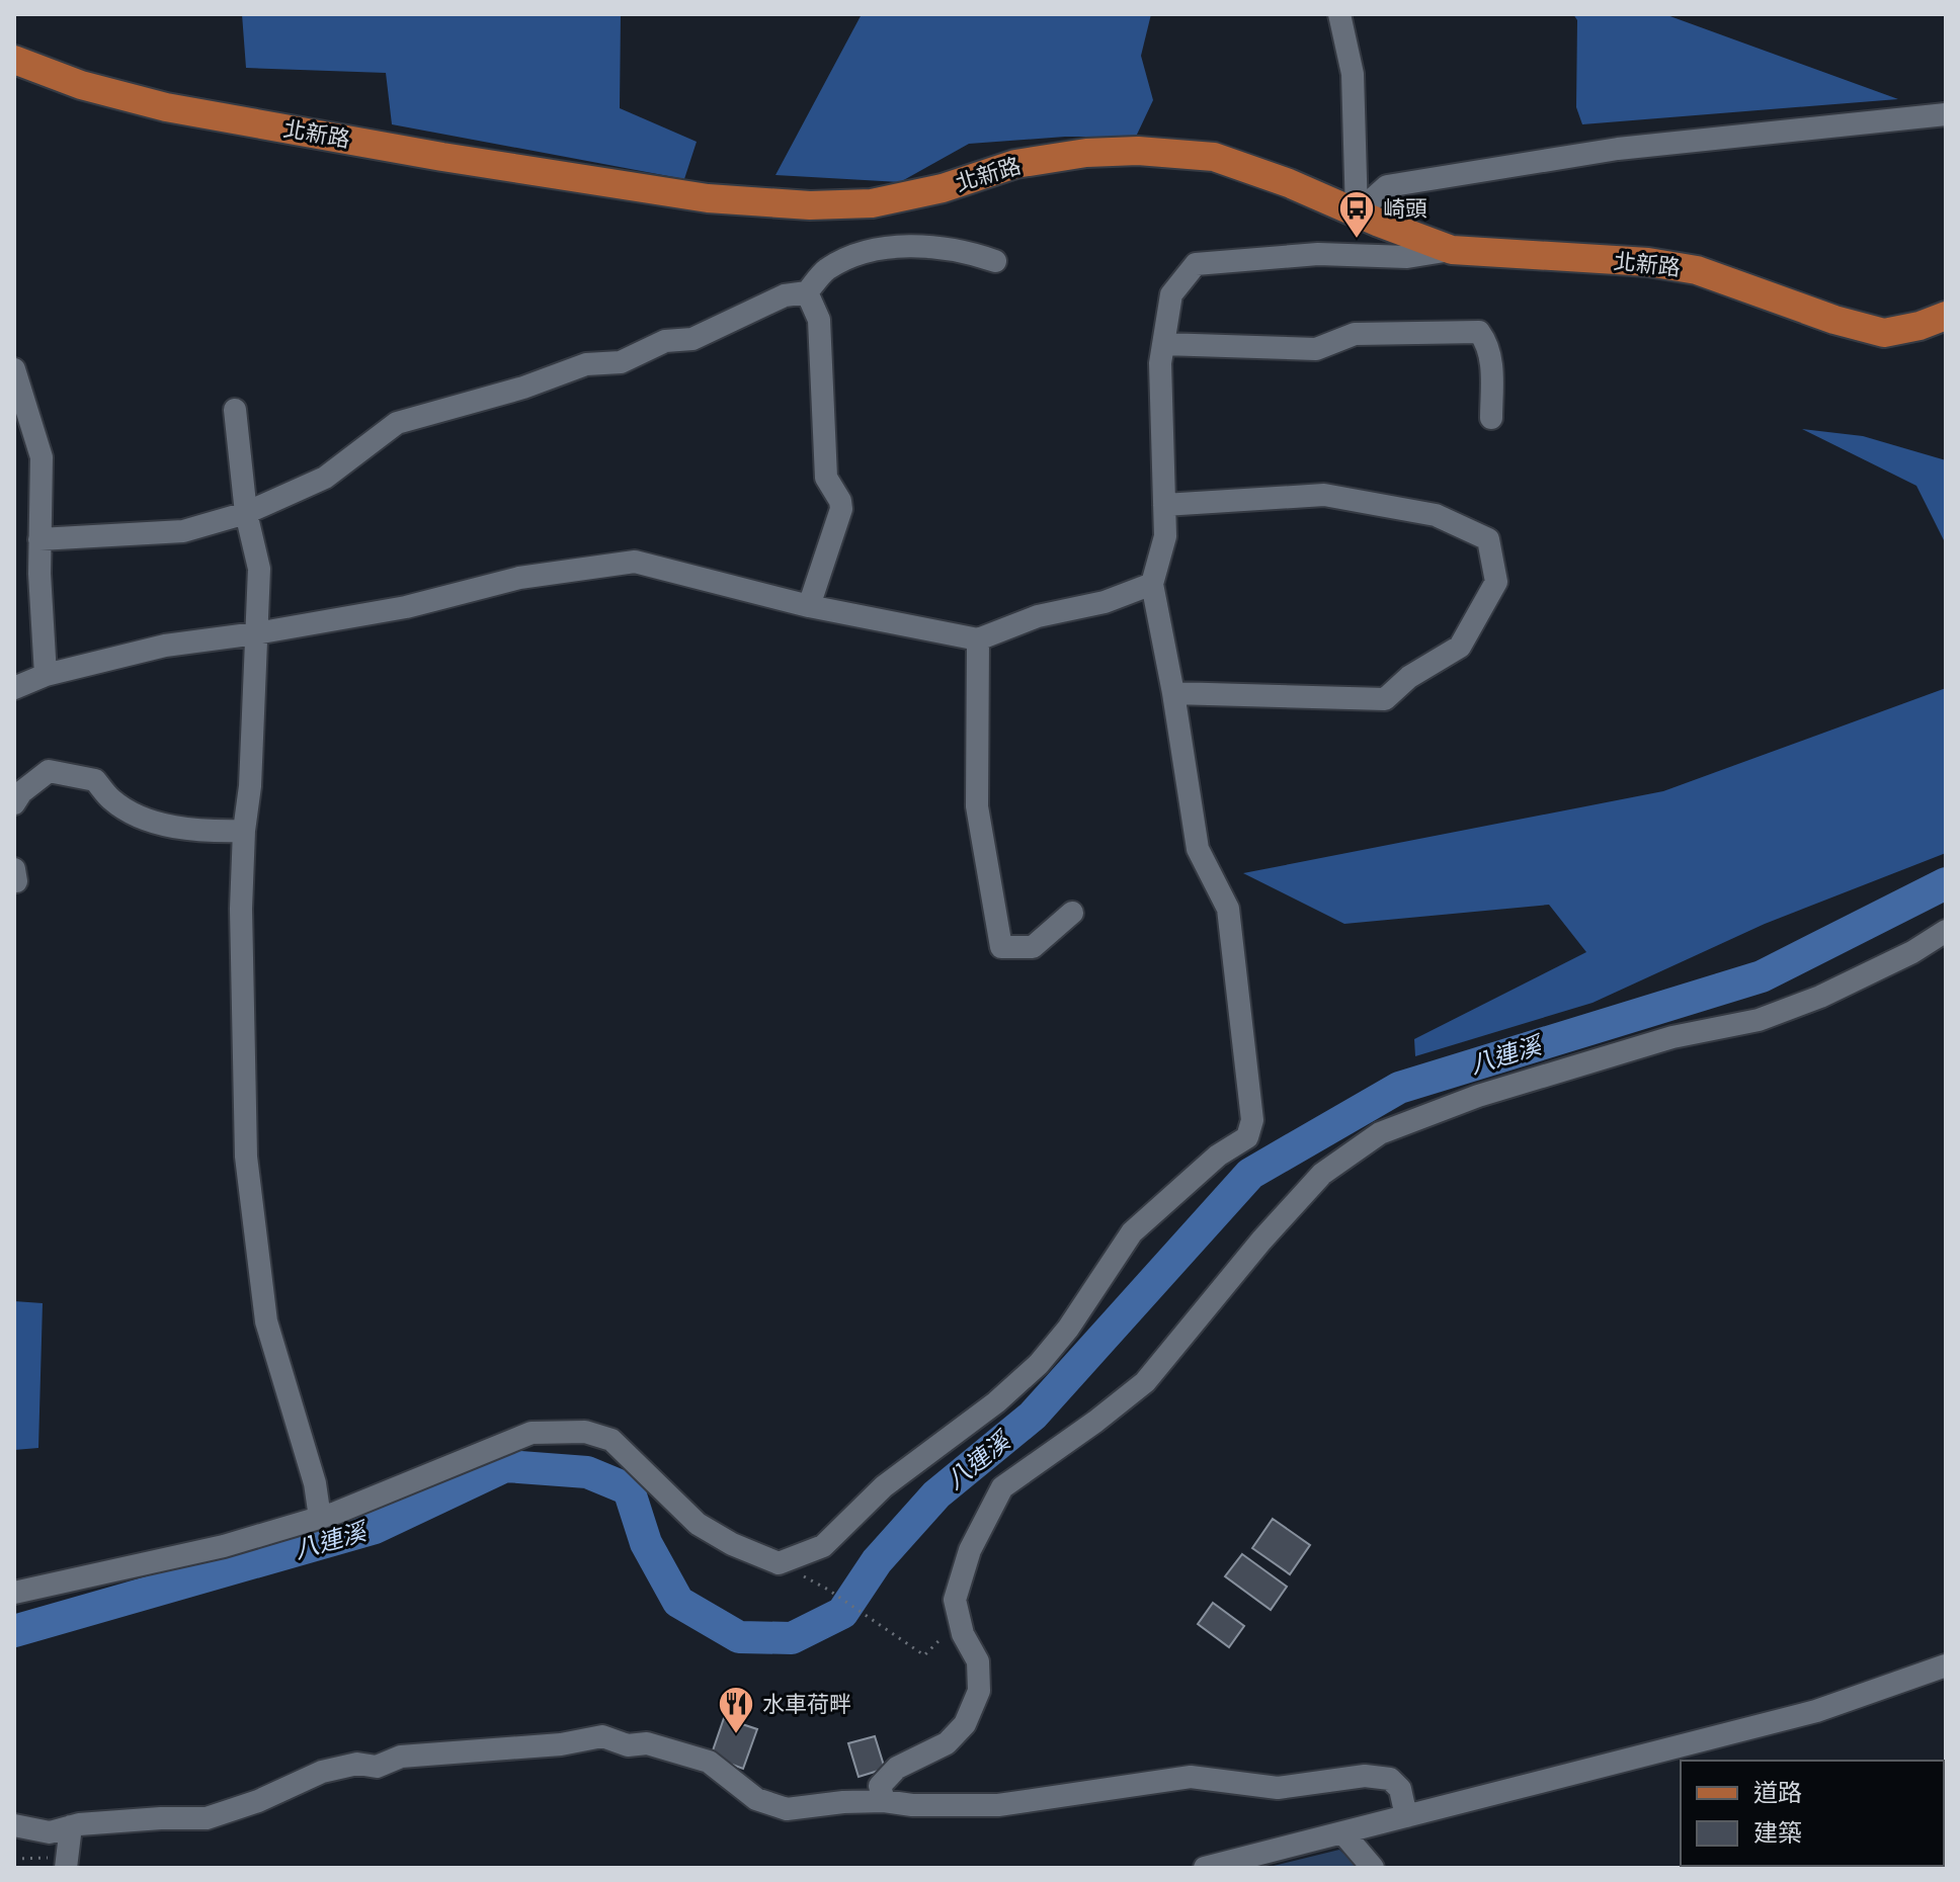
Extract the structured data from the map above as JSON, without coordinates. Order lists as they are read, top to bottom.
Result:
{
  "streets": {
    "main road": ["北新路"]
  },
  "water": ["八連溪"],
  "places": {
    "bus stop": ["崎頭"],
    "restaurant": ["水車荷畔"]
  },
  "legend": ["道路", "建築"]
}
